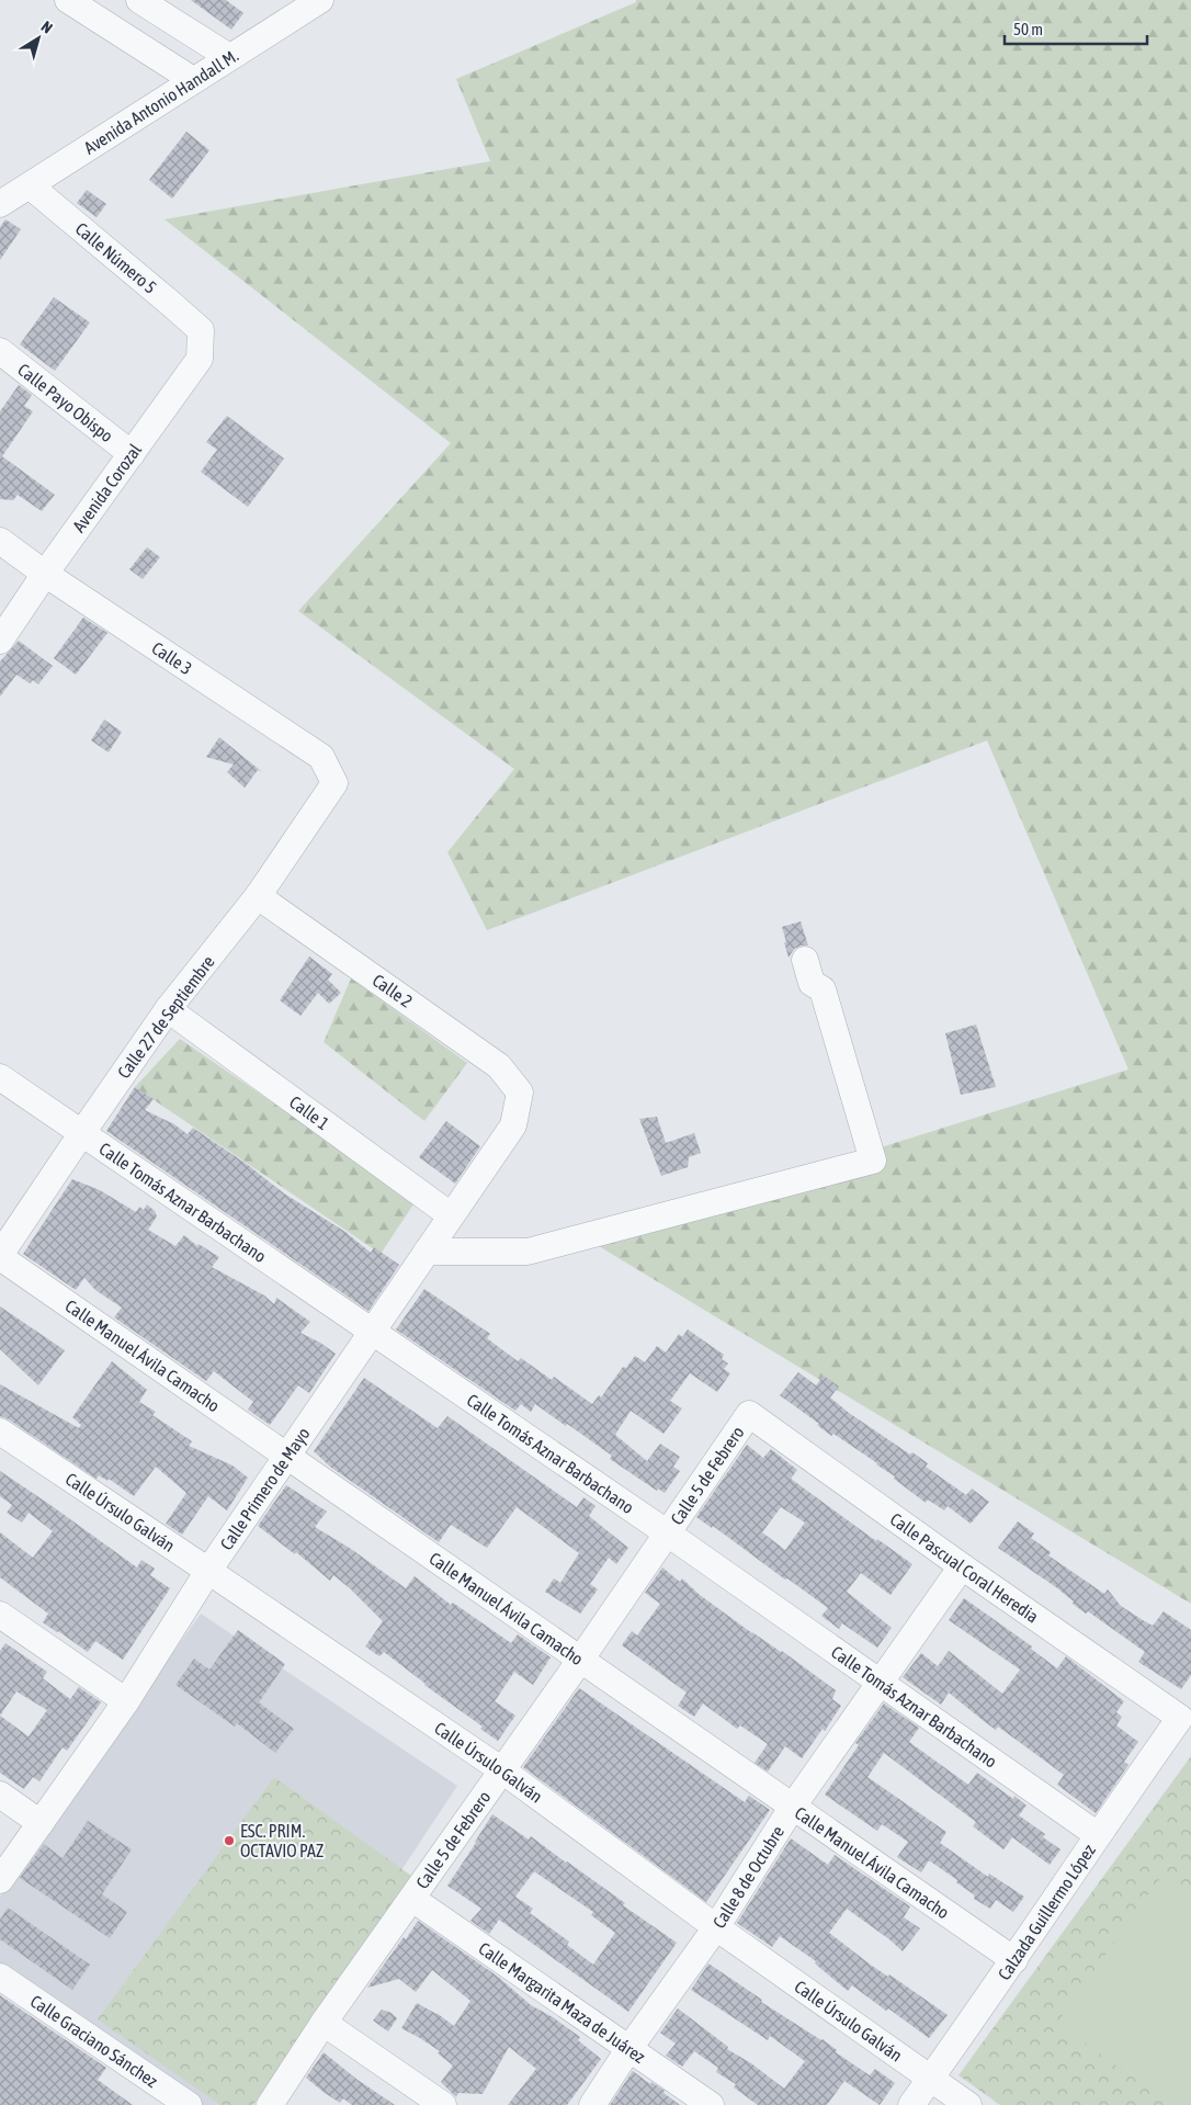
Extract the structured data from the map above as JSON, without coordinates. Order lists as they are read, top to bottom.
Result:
{
  "streets": {
    "street": [
      "Avenida Antonio Handall M.",
      "Calle Número 5",
      "Calle Payo Obispo",
      "Avenida Corozal",
      "Calle 3",
      "Calle 2",
      "Calle 27 de Septiembre",
      "Calle 1",
      "Calle Tomás Aznar Barbachano",
      "Calle Manuel Ávila Camacho",
      "Calle 5 de Febrero",
      "Calle Primero de Mayo",
      "Calle Úrsulo Galván",
      "Calle Pascual Coral Heredia",
      "Calle 8 de Octubre",
      "Calzada Guillermo López",
      "Calle Margarita Maza de Juárez",
      "Calle Graciano Sánchez"
    ]
  },
  "crossings": [
    ["Avenida Antonio Handall M.", "Calle Número 5"],
    ["Calle Número 5", "Avenida Corozal"],
    ["Calle Payo Obispo", "Avenida Corozal"],
    ["Avenida Corozal", "Calle 3"],
    ["Calle 3", "Calle 27 de Septiembre"],
    ["Calle 2", "Calle 27 de Septiembre"],
    ["Calle 2", "Calle Primero de Mayo"],
    ["Calle 27 de Septiembre", "Calle 1"],
    ["Calle 27 de Septiembre", "Calle Tomás Aznar Barbachano"],
    ["Calle 27 de Septiembre", "Calle Manuel Ávila Camacho"],
    ["Calle 1", "Calle Primero de Mayo"],
    ["Calle Tomás Aznar Barbachano", "Calle 5 de Febrero"],
    ["Calle Tomás Aznar Barbachano", "Calle Primero de Mayo"],
    ["Calle Tomás Aznar Barbachano", "Calle 8 de Octubre"],
    ["Calle Tomás Aznar Barbachano", "Calzada Guillermo López"],
    ["Calle Manuel Ávila Camacho", "Calle 5 de Febrero"],
    ["Calle Manuel Ávila Camacho", "Calle Primero de Mayo"],
    ["Calle Manuel Ávila Camacho", "Calle 8 de Octubre"],
    ["Calle Manuel Ávila Camacho", "Calzada Guillermo López"],
    ["Calle 5 de Febrero", "Calle Úrsulo Galván"],
    ["Calle 5 de Febrero", "Calle Pascual Coral Heredia"],
    ["Calle 5 de Febrero", "Calle Margarita Maza de Juárez"],
    ["Calle Primero de Mayo", "Calle Úrsulo Galván"],
    ["Calle Úrsulo Galván", "Calle 8 de Octubre"],
    ["Calle Úrsulo Galván", "Calzada Guillermo López"],
    ["Calle Pascual Coral Heredia", "Calle 8 de Octubre"],
    ["Calle Pascual Coral Heredia", "Calzada Guillermo López"],
    ["Calle 8 de Octubre", "Calle Margarita Maza de Juárez"]
  ],
  "places": ["ESC. PRIM. OCTAVIO PAZ"],
  "scale_bar": "50 m",
  "north": "top right"
}
